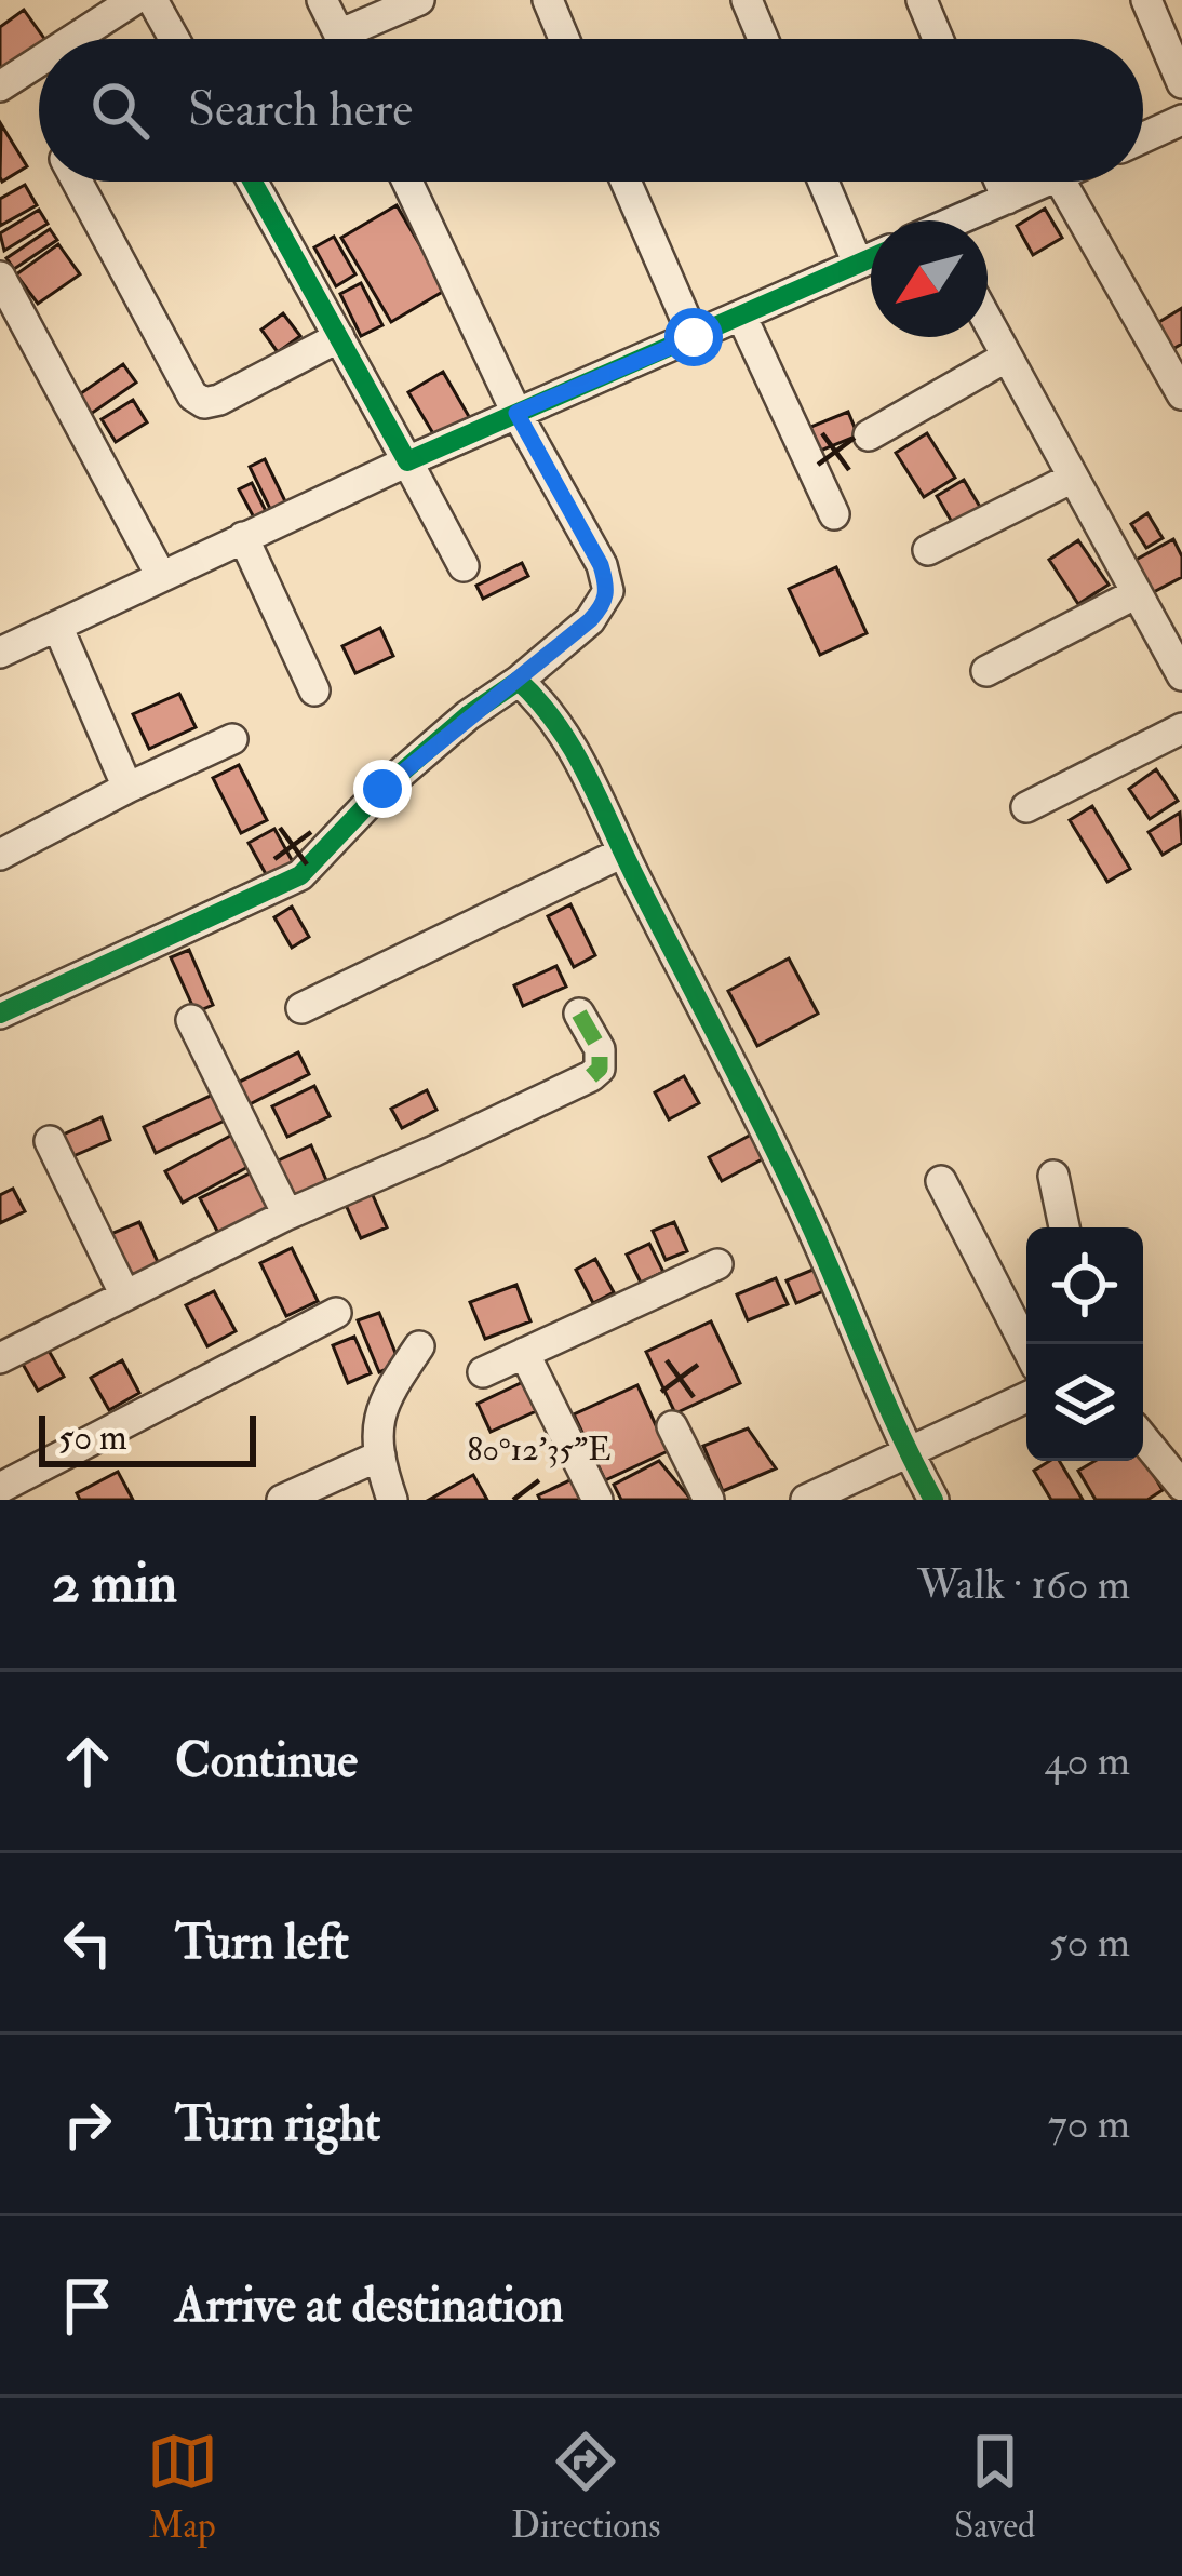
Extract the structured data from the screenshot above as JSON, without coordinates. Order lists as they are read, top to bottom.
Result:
{
  "scale_bar": "50 m",
  "north": "bottom left",
  "page": {
    "search": "Search here",
    "scale": "50 m",
    "heading": ["2 min", "Walk · 160 m"],
    "list": [
      ["Continue", "40 m"],
      ["Turn left", "50 m"],
      ["Turn right", "70 m"],
      "Arrive at destination"
    ],
    "nav": ["Map", "Directions", "Saved"]
  },
  "coordinates": ["80°12'35\"E"]
}
